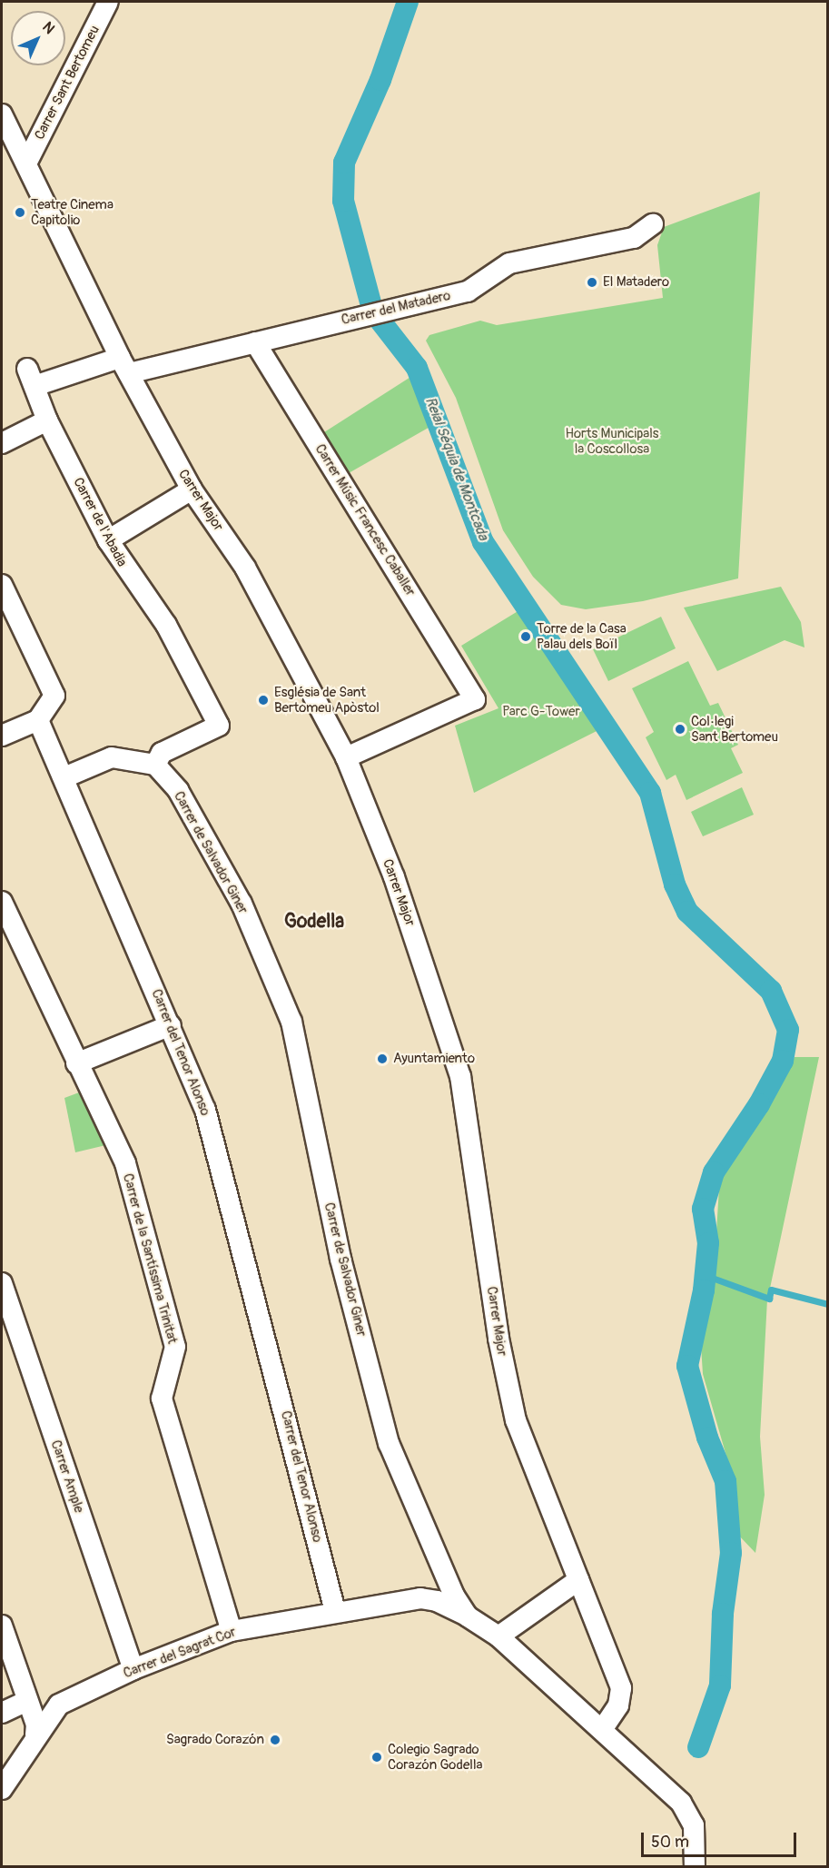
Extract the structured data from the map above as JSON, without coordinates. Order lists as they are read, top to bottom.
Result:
{
  "streets": {
    "street": [
      "Carrer Sant Bertomeu",
      "Carrer del Matadero",
      "Carrer Major",
      "Carrer Músic Francesc Caballer",
      "Carrer de l'Abadia",
      "Carrer de Salvador Giner",
      "Carrer del Tenor Alonso",
      "Carrer de la Santíssima Trinitat",
      "Carrer Ample",
      "Carrer del Sagrat Cor"
    ]
  },
  "crossings": [
    ["Carrer Sant Bertomeu", "Carrer Major"],
    ["Carrer del Matadero", "Carrer Major"],
    ["Carrer del Matadero", "Carrer Músic Francesc Caballer"],
    ["Carrer del Matadero", "Carrer de l'Abadia"],
    ["Carrer Major", "Carrer Músic Francesc Caballer"],
    ["Carrer Major", "Carrer de Salvador Giner"],
    ["Carrer de l'Abadia", "Carrer de Salvador Giner"],
    ["Carrer de Salvador Giner", "Carrer del Sagrat Cor"],
    ["Carrer del Tenor Alonso", "Carrer del Sagrat Cor"],
    ["Carrer de la Santíssima Trinitat", "Carrer del Sagrat Cor"],
    ["Carrer Ample", "Carrer del Sagrat Cor"]
  ],
  "districts": ["Godella"],
  "water": ["Reial Séquia de Montcada"],
  "parks": ["Horts Municipals la Coscollosa", "Parc G-Tower"],
  "places": [
    "Teatre Cinema Capitolio",
    "El Matadero",
    "Torre de la Casa Palau dels Boïl",
    "Església de Sant Bertomeu Apòstol",
    "Col·legi Sant Bertomeu",
    "Ayuntamiento",
    "Sagrado Corazón",
    "Colegio Sagrado Corazón Godella"
  ],
  "scale_bar": "50 m",
  "north": "top right"
}
